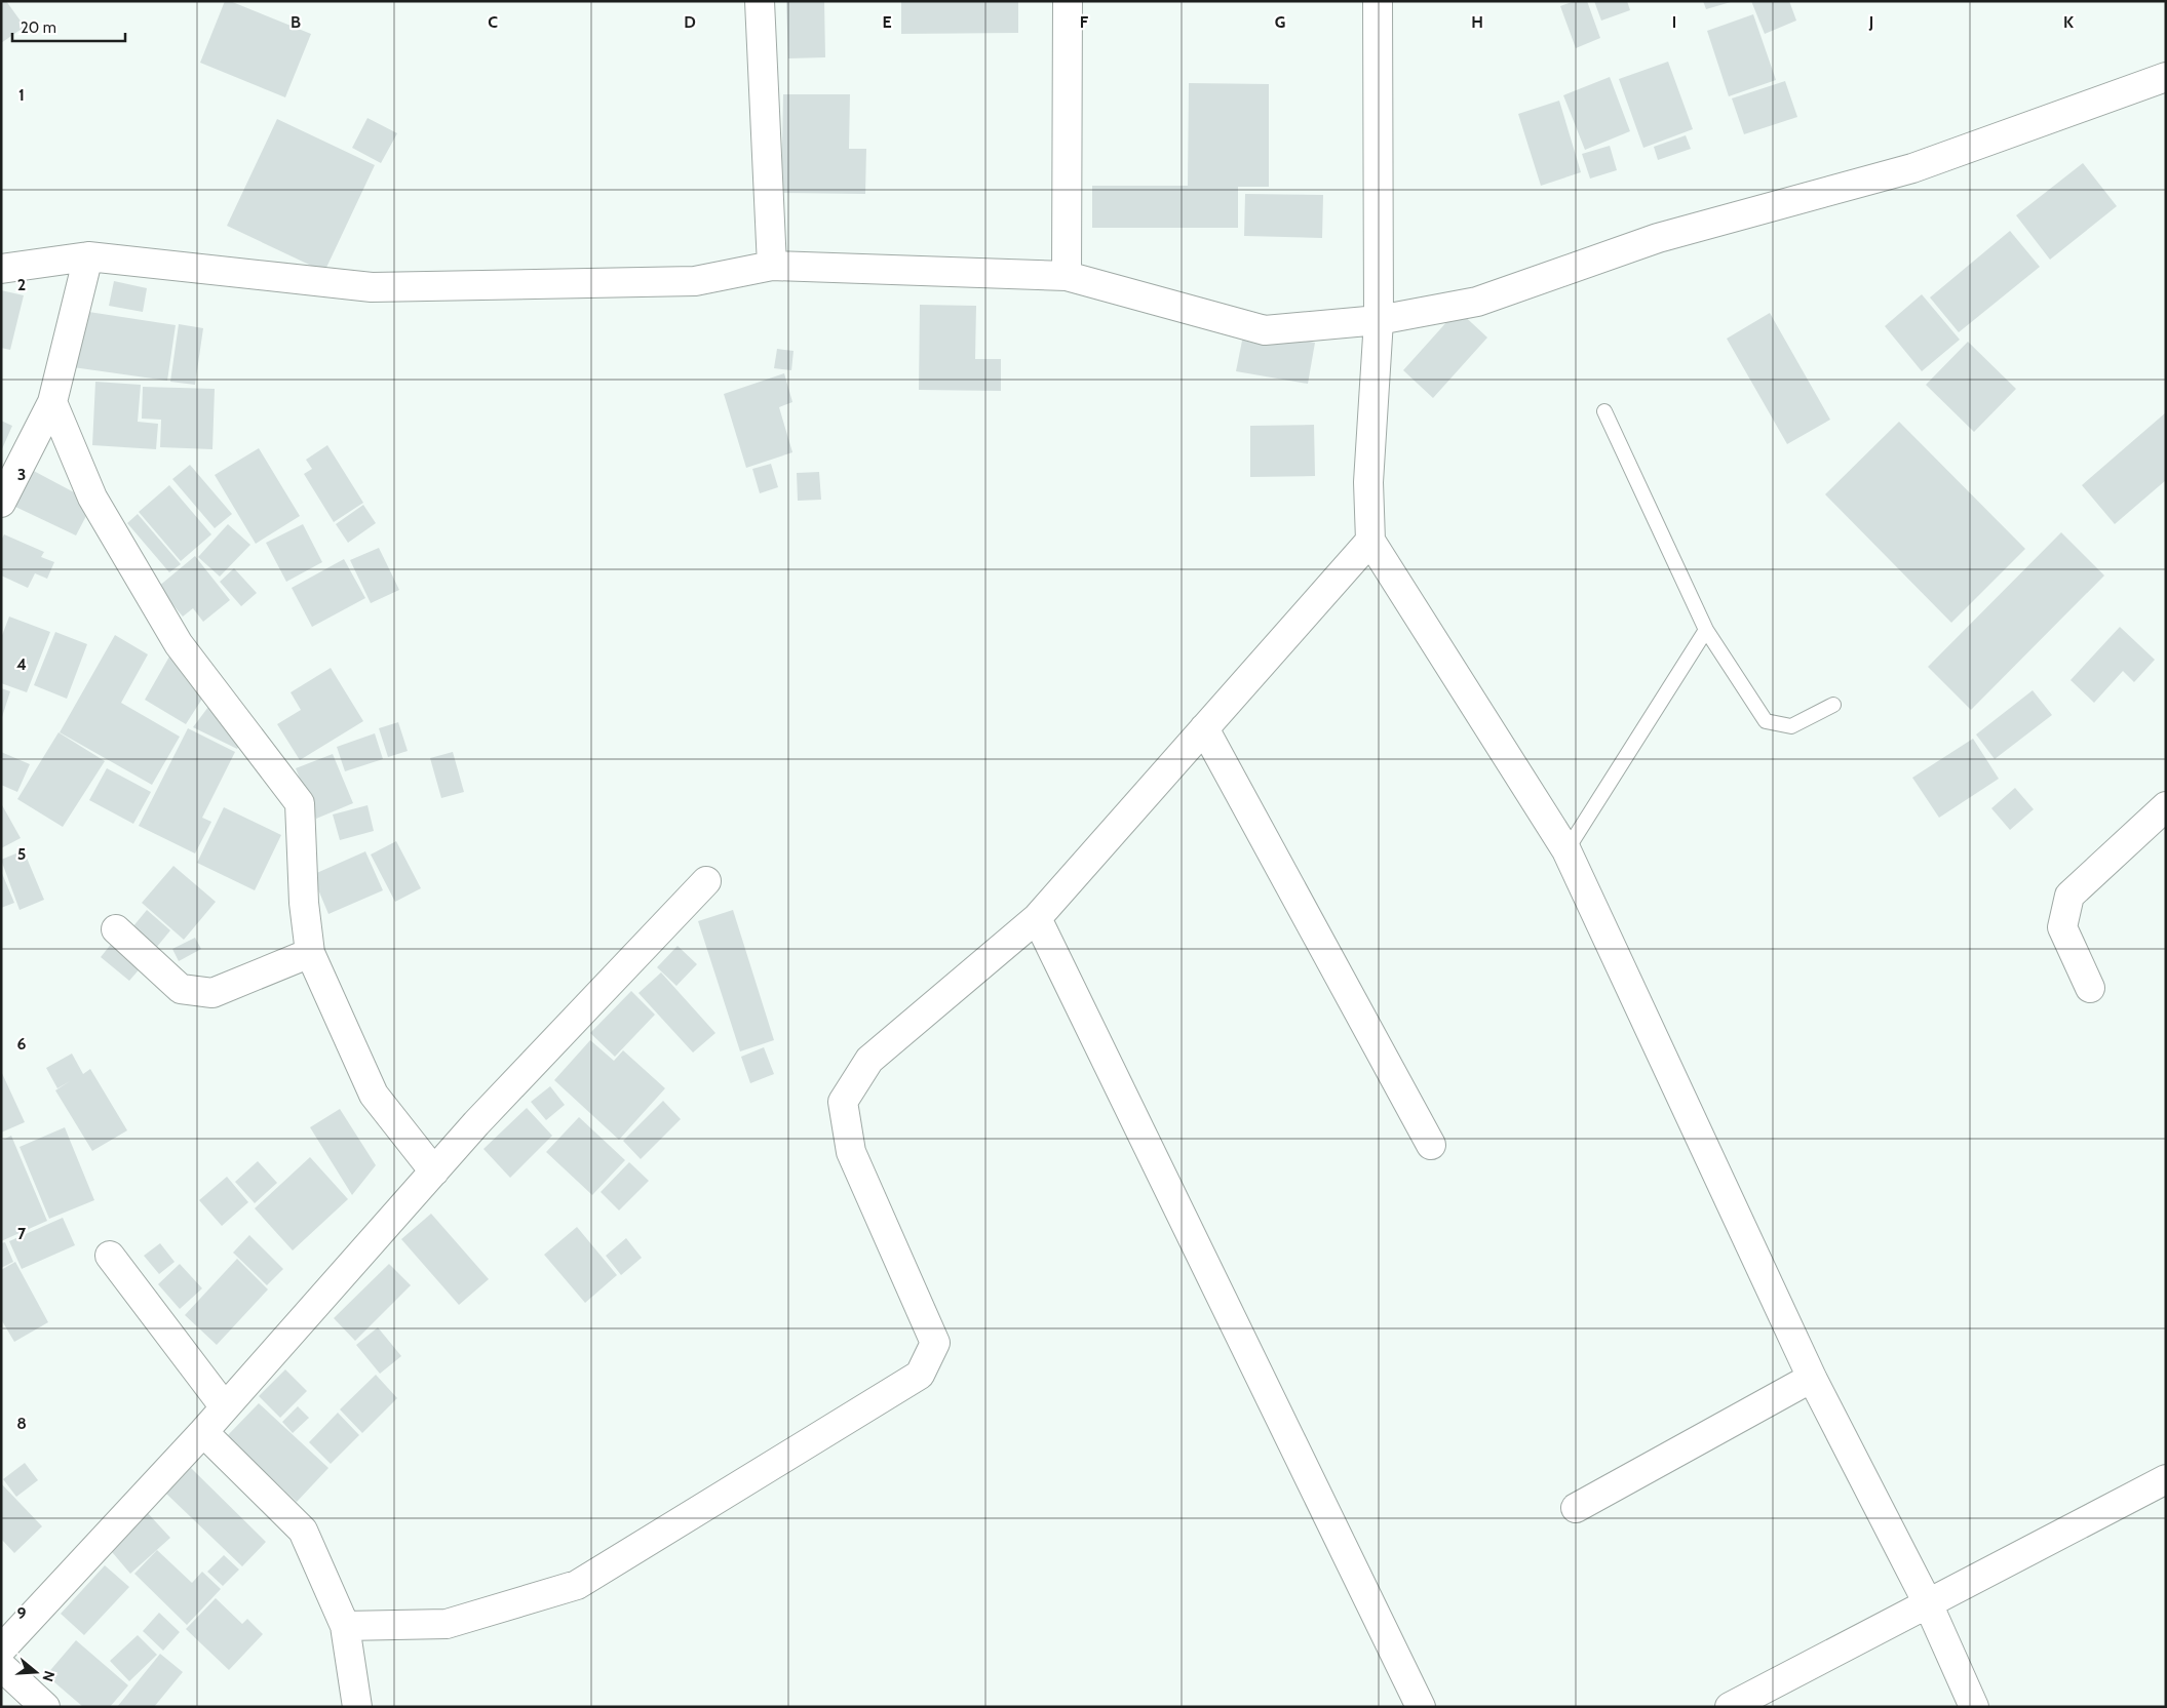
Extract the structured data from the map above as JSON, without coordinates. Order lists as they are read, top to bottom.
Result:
{
  "scale_bar": "20 m",
  "north": "right",
  "grid": {
    "columns": [
      "B",
      "C",
      "D",
      "E",
      "F",
      "G",
      "H",
      "I",
      "J",
      "K"
    ],
    "rows": [
      "1",
      "2",
      "3",
      "4",
      "5",
      "6",
      "7",
      "8",
      "9"
    ]
  }
}
